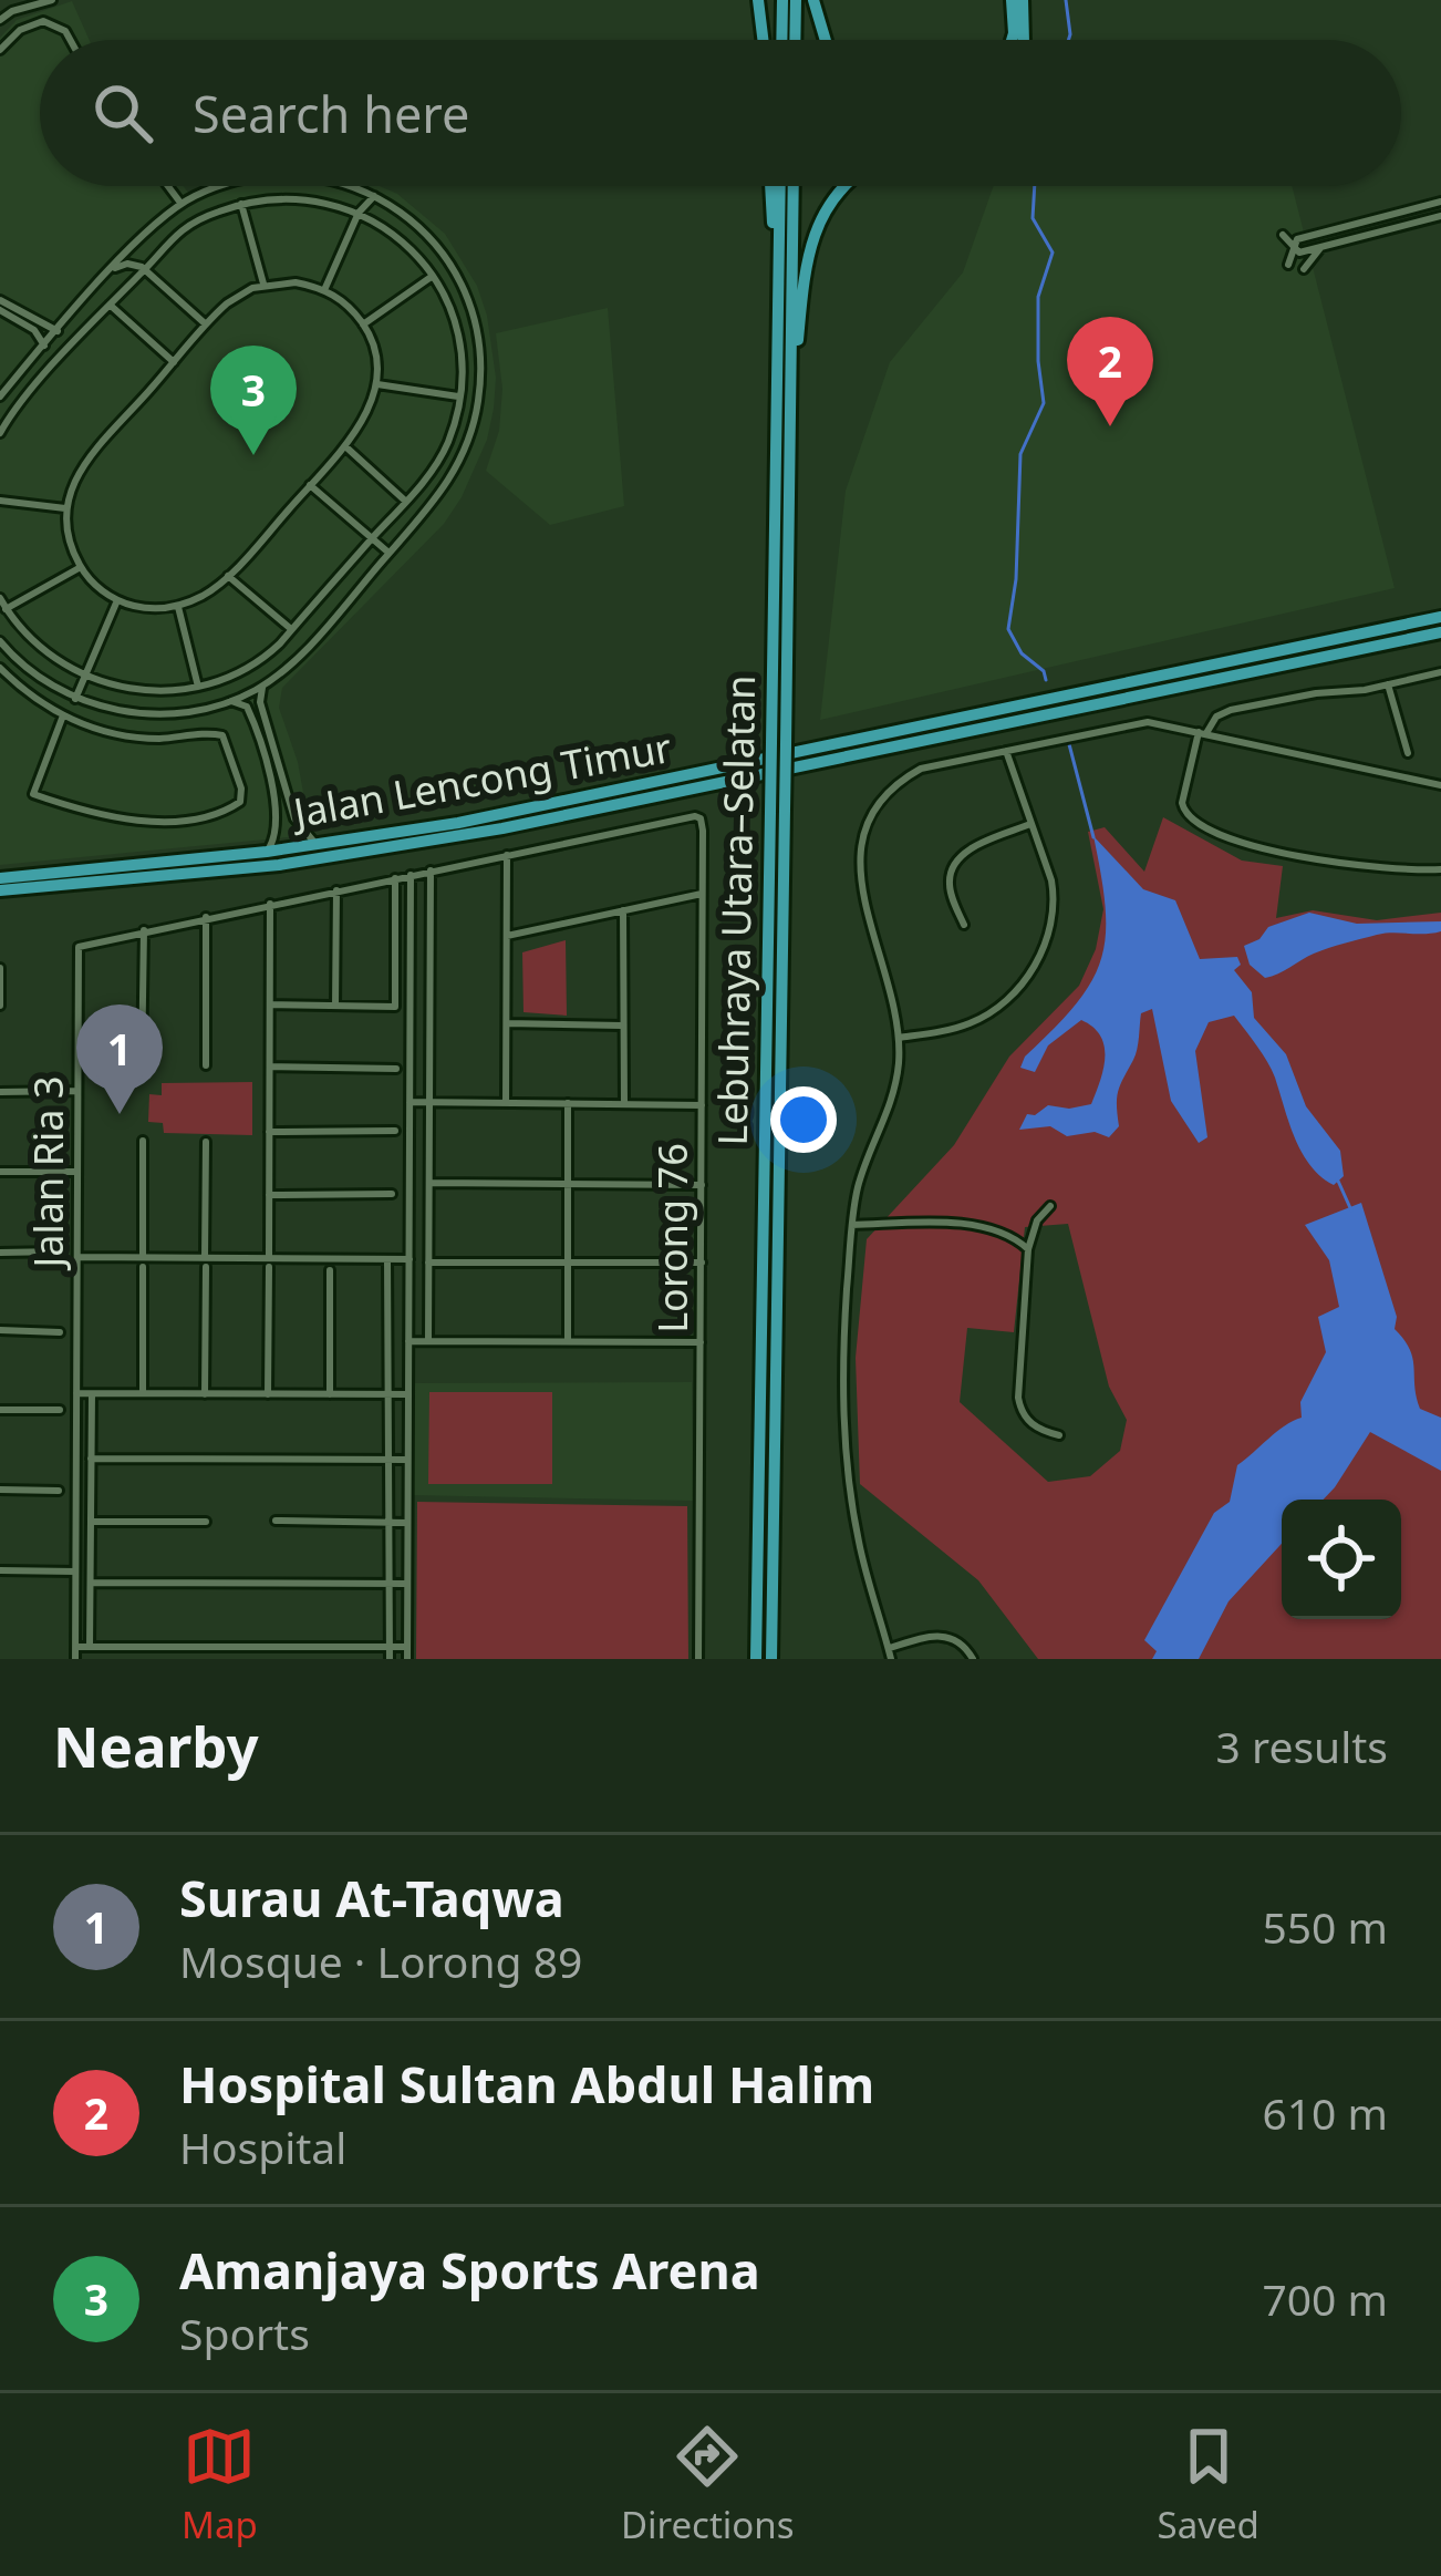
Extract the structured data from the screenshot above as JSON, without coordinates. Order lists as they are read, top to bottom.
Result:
{
  "streets": {
    "highway": ["Jalan Lencong Timur", "Lebuhraya Utara–Selatan"],
    "street": ["Jalan Ria 3", "Lorong 76"]
  },
  "crossings": [
    ["Jalan Ria 3", "Lorong 76"]
  ],
  "page": {
    "search": "Search here",
    "pins": ["2", "3", "1"],
    "heading": ["Nearby", "3 results"],
    "list": [
      {
        "mark": "1",
        "name": "Surau At-Taqwa",
        "note": "Mosque · Lorong 89",
        "value": "550 m"
      },
      {
        "mark": "2",
        "name": "Hospital Sultan Abdul Halim",
        "note": "Hospital",
        "value": "610 m"
      },
      {
        "mark": "3",
        "name": "Amanjaya Sports Arena",
        "note": "Sports",
        "value": "700 m"
      }
    ],
    "nav": ["Map", "Directions", "Saved"]
  }
}
